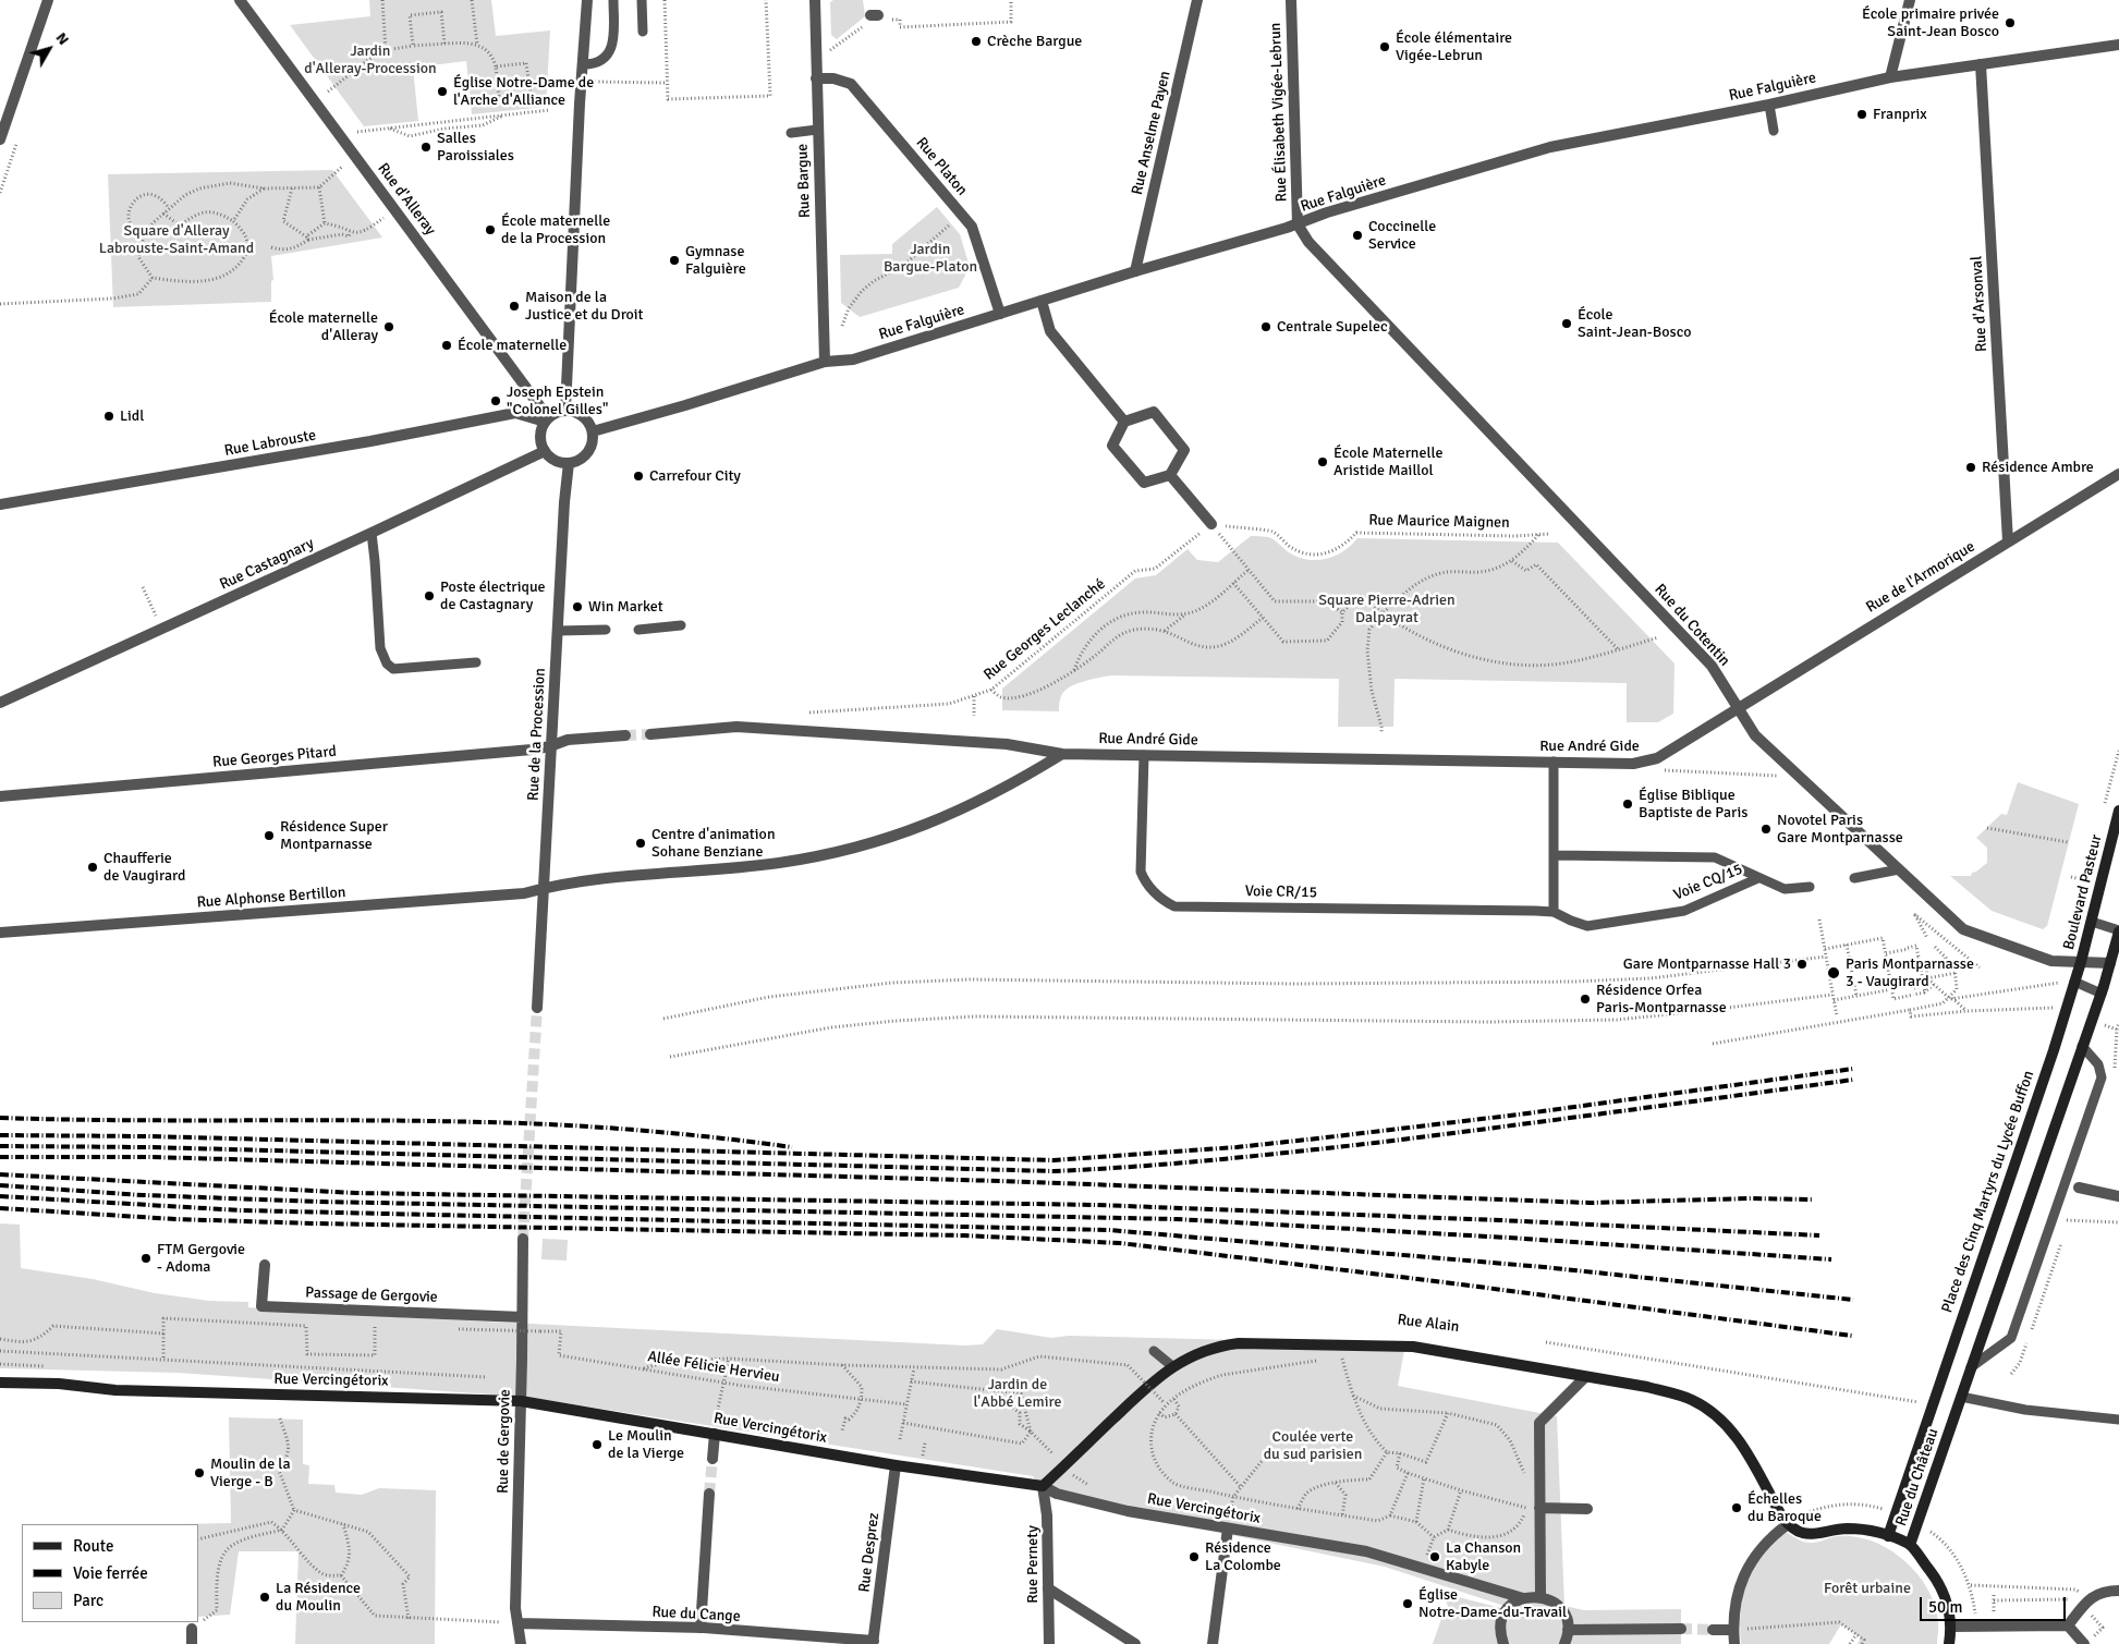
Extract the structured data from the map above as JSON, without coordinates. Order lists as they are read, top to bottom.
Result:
{
  "streets": {
    "main road": [
      "Boulevard Pasteur",
      "Place des Cinq Martyrs du Lycée Buffon",
      "Rue Alain",
      "Rue Vercingétorix",
      "Rue du Château"
    ],
    "street": [
      "Rue Falguière",
      "Rue Élisabeth Vigée-Lebrun",
      "Rue Anselme Payen",
      "Rue Platon",
      "Rue Bargue",
      "Rue d'Alleray",
      "Rue d'Arsonval",
      "Rue Labrouste",
      "Rue Castagnary",
      "Rue de l'Armorique",
      "Rue du Cotentin",
      "Rue de la Procession",
      "Rue André Gide",
      "Rue Georges Pitard",
      "Rue Alphonse Bertillon",
      "Passage de Gergovie",
      "Rue de Gergovie",
      "Rue Desprez",
      "Rue Pernety",
      "Rue du Cange"
    ],
    "lane": ["Voie CQ/15", "Voie CR/15"],
    "path": ["Rue Maurice Maignen", "Rue Georges Leclanché", "Allée Félicie Hervieu"]
  },
  "crossings": [
    ["Rue Falguière", "Rue Élisabeth Vigée-Lebrun"],
    ["Rue Falguière", "Rue Anselme Payen"],
    ["Rue Falguière", "Rue Platon"],
    ["Rue Falguière", "Rue Bargue"],
    ["Rue Falguière", "Rue d'Alleray"],
    ["Rue Falguière", "Rue d'Arsonval"],
    ["Rue Falguière", "Rue Labrouste"],
    ["Rue Falguière", "Rue Castagnary"],
    ["Rue Falguière", "Rue du Cotentin"],
    ["Rue Falguière", "Rue de la Procession"],
    ["Rue Élisabeth Vigée-Lebrun", "Rue du Cotentin"],
    ["Rue Platon", "Rue Bargue"],
    ["Rue d'Alleray", "Rue Labrouste"],
    ["Rue d'Alleray", "Rue Castagnary"],
    ["Rue d'Alleray", "Rue de la Procession"],
    ["Rue d'Arsonval", "Rue de l'Armorique"],
    ["Rue Labrouste", "Rue Castagnary"],
    ["Rue Labrouste", "Rue de la Procession"],
    ["Rue Maurice Maignen", "Rue Georges Leclanché"],
    ["Rue Castagnary", "Rue de la Procession"],
    ["Rue de l'Armorique", "Rue du Cotentin"],
    ["Rue de l'Armorique", "Rue André Gide"],
    ["Rue du Cotentin", "Boulevard Pasteur"],
    ["Rue de la Procession", "Rue Georges Pitard"],
    ["Rue de la Procession", "Rue Alphonse Bertillon"],
    ["Rue André Gide", "Voie CR/15"],
    ["Rue André Gide", "Rue Alphonse Bertillon"],
    ["Voie CQ/15", "Voie CR/15"],
    ["Boulevard Pasteur", "Place des Cinq Martyrs du Lycée Buffon"],
    ["Place des Cinq Martyrs du Lycée Buffon", "Rue du Château"],
    ["Passage de Gergovie", "Rue de Gergovie"],
    ["Rue Alain", "Rue Vercingétorix"],
    ["Rue Alain", "Rue Pernety"],
    ["Rue Vercingétorix", "Rue de Gergovie"],
    ["Rue Vercingétorix", "Rue Desprez"],
    ["Rue Vercingétorix", "Rue Pernety"],
    ["Rue de Gergovie", "Rue du Cange"],
    ["Rue Desprez", "Rue du Cange"]
  ],
  "parks": [
    "Jardin d'Alleray-Procession",
    "Square d'Alleray Labrouste-Saint-Amand",
    "Jardin Bargue-Platon",
    "Square Pierre-Adrien Dalpayrat",
    "Jardin de l'Abbé Lemire",
    "Coulée verte du sud parisien",
    "Forêt urbaine"
  ],
  "places": [
    "École primaire privée Saint-Jean Bosco",
    "Crèche Bargue",
    "École élémentaire Vigée-Lebrun",
    "Église Notre-Dame de l'Arche d'Alliance",
    "Franprix",
    "Salles Paroissiales",
    "École maternelle de la Procession",
    "Coccinelle Service",
    "Gymnase Falguière",
    "Maison de la Justice et du Droit",
    "École Saint-Jean-Bosco",
    "École maternelle d'Alleray",
    "Centrale Supelec",
    "École maternelle",
    "Joseph Epstein \"Colonel Gilles\"",
    "Lidl",
    "École Maternelle Aristide Maillol",
    "Résidence Ambre",
    "Carrefour City",
    "Poste électrique de Castagnary",
    "Win Market",
    "Église Biblique Baptiste de Paris",
    "Novotel Paris Gare Montparnasse",
    "Résidence Super Montparnasse",
    "Centre d'animation Sohane Benziane",
    "Chaufferie de Vaugirard",
    "Gare Montparnasse Hall 3",
    "Paris Montparnasse 3 - Vaugirard",
    "Résidence Orfea Paris-Montparnasse",
    "FTM Gergovie - Adoma",
    "Le Moulin de la Vierge",
    "Moulin de la Vierge - B",
    "Échelles du Baroque",
    "Résidence La Colombe",
    "La Chanson Kabyle",
    "La Résidence du Moulin",
    "Église Notre-Dame-du-Travail"
  ],
  "legend": ["Route", "Voie ferrée", "Parc"],
  "scale_bar": "50 m",
  "north": "top right"
}
